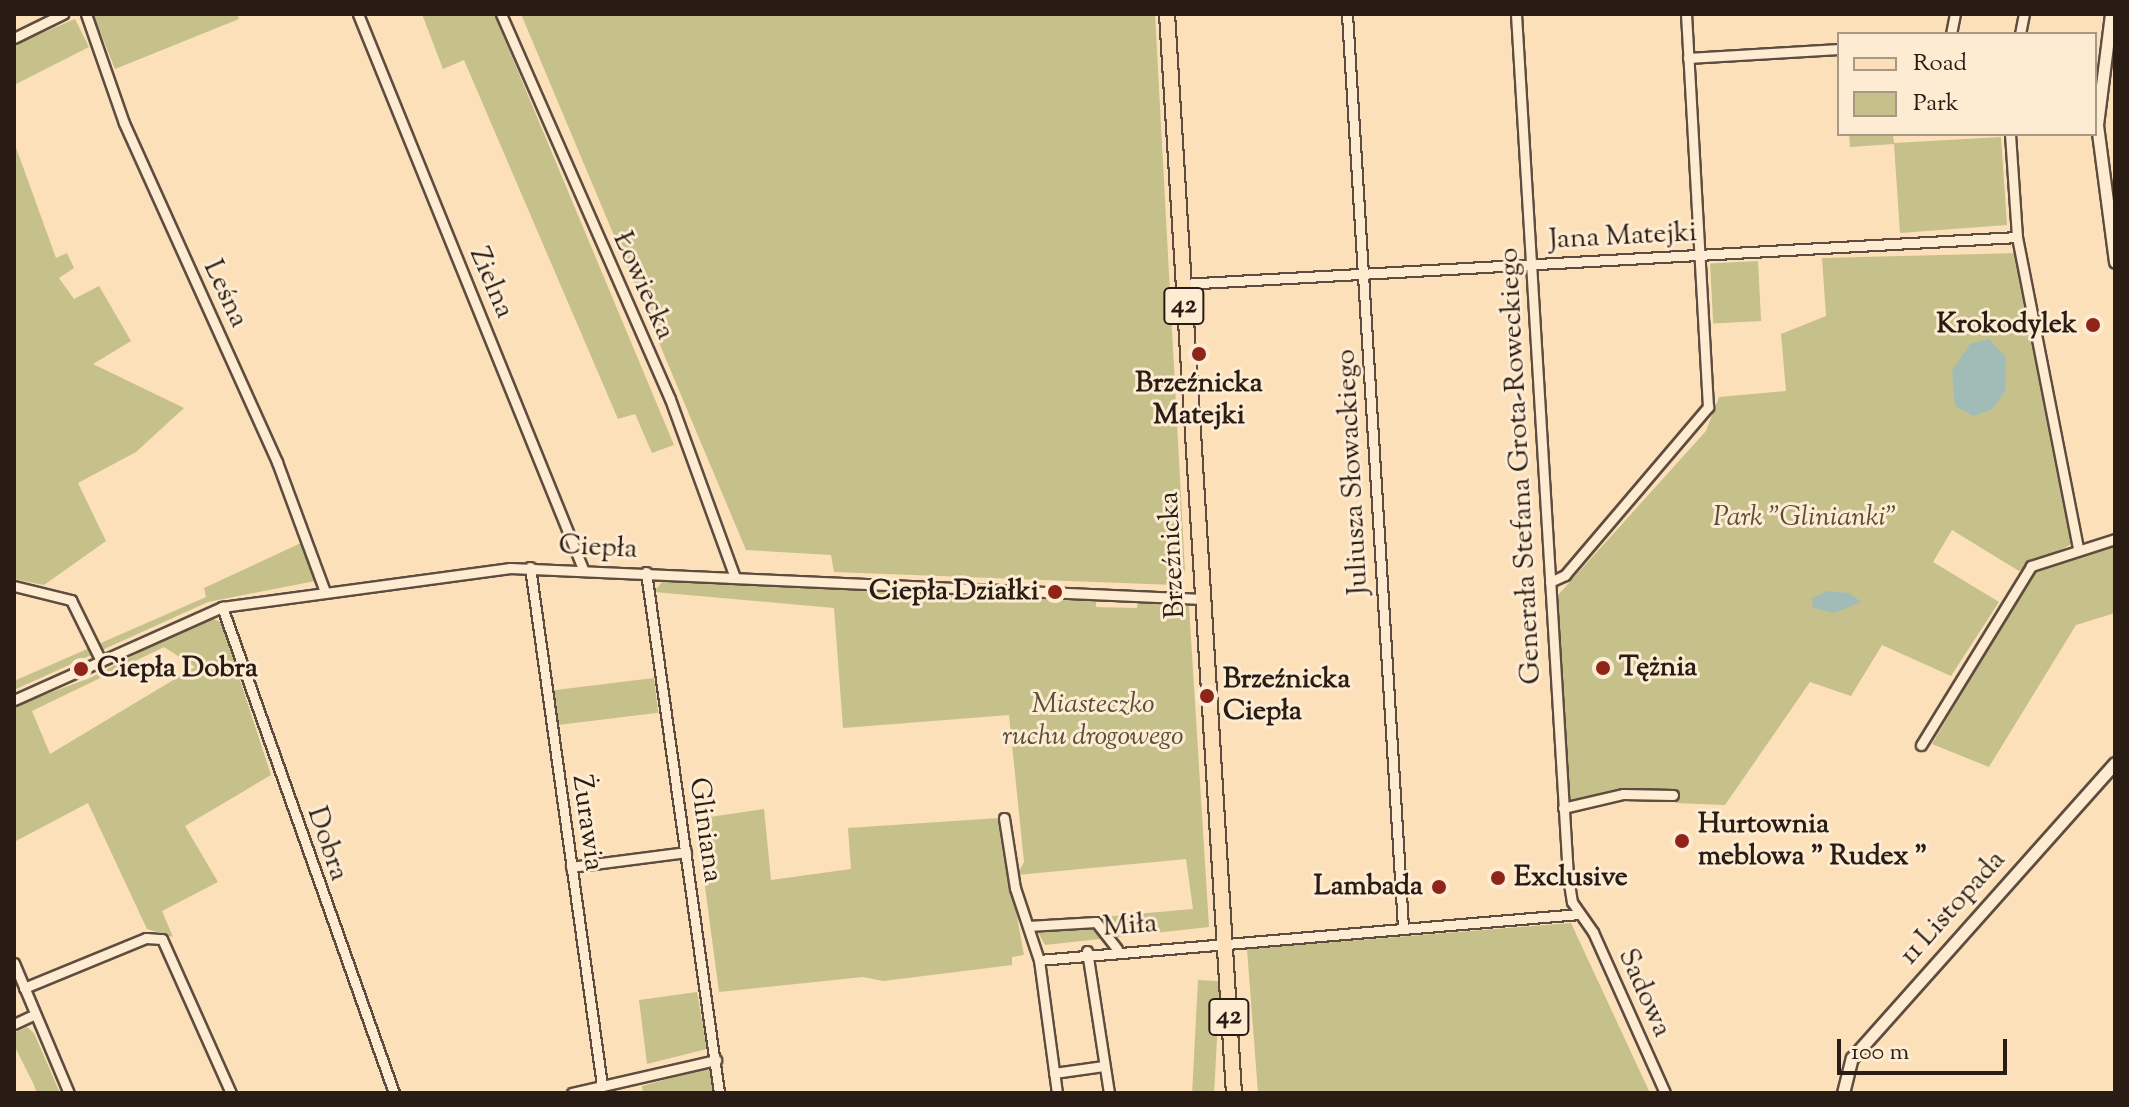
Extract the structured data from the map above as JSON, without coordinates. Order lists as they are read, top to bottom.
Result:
{
  "streets": {
    "main road": ["42", "Brzeźnicka"],
    "street": [
      "Jana Matejki",
      "Zielna",
      "Łowiecka",
      "Leśna",
      "Generała Stefana Grota-Roweckiego",
      "Juliusza Słowackiego",
      "Ciepła",
      "Żurawia",
      "Gliniana",
      "Dobra",
      "11 Listopada",
      "Miła",
      "Sadowa"
    ]
  },
  "crossings": [
    ["Jana Matejki", "Generała Stefana Grota-Roweckiego"],
    ["Jana Matejki", "Juliusza Słowackiego"],
    ["Jana Matejki", "Brzeźnicka"],
    ["Zielna", "Ciepła"],
    ["Łowiecka", "Ciepła"],
    ["Leśna", "Ciepła"],
    ["Generała Stefana Grota-Roweckiego", "Miła"],
    ["Generała Stefana Grota-Roweckiego", "Sadowa"],
    ["Juliusza Słowackiego", "Miła"],
    ["Ciepła", "Brzeźnicka"],
    ["Ciepła", "Żurawia"],
    ["Ciepła", "Gliniana"],
    ["Ciepła", "Dobra"],
    ["Brzeźnicka", "Miła"],
    ["Miła", "Sadowa"]
  ],
  "parks": ["Park \"Glinianki\"", "Miasteczko ruchu drogowego"],
  "places": [
    "Krokodylek",
    "Brzeźnicka Matejki",
    "Ciepła Działki",
    "Tężnia",
    "Ciepła Dobra",
    "Brzeźnicka Ciepła",
    "Hurtownia meblowa \" Rudex \"",
    "Exclusive",
    "Lambada"
  ],
  "legend": ["Road", "Park"],
  "scale_bar": "100 m"
}
